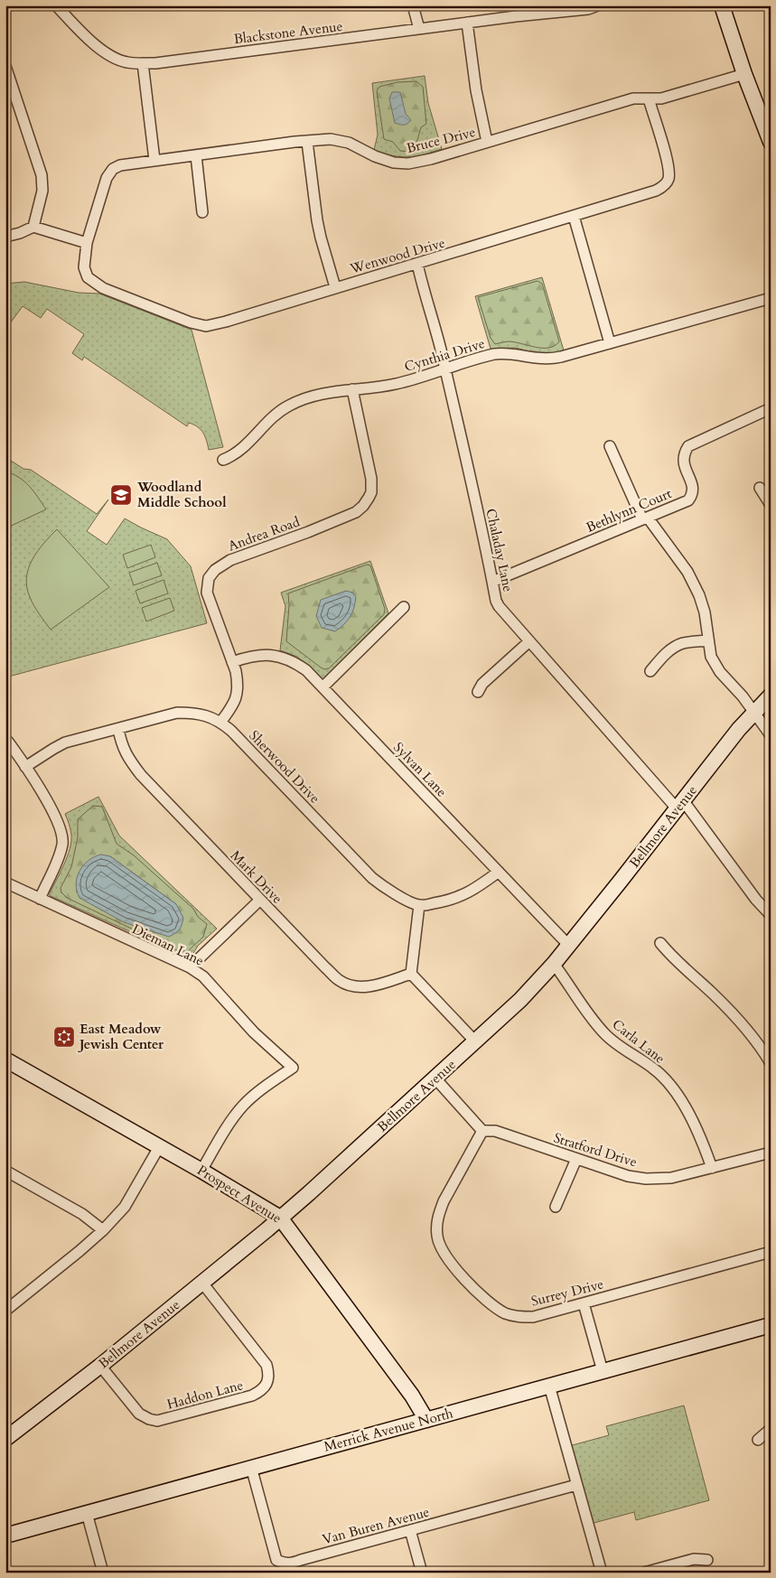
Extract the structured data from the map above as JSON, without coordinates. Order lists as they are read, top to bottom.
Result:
{
  "streets": {
    "main road": ["Bellmore Avenue", "Prospect Avenue", "Merrick Avenue North"],
    "street": [
      "Blackstone Avenue",
      "Bruce Drive",
      "Wenwood Drive",
      "Cynthia Drive",
      "Bethlynn Court",
      "Andrea Road",
      "Chaladay Lane",
      "Sherwood Drive",
      "Sylvan Lane",
      "Mark Drive",
      "Dieman Lane",
      "Carla Lane",
      "Stratford Drive",
      "Surrey Drive",
      "Haddon Lane",
      "Van Buren Avenue"
    ]
  },
  "crossings": [
    ["Bruce Drive", "Wenwood Drive"],
    ["Wenwood Drive", "Chaladay Lane"],
    ["Cynthia Drive", "Andrea Road"],
    ["Cynthia Drive", "Chaladay Lane"],
    ["Bethlynn Court", "Chaladay Lane"],
    ["Andrea Road", "Sherwood Drive"],
    ["Andrea Road", "Sylvan Lane"],
    ["Chaladay Lane", "Bellmore Avenue"],
    ["Sherwood Drive", "Mark Drive"],
    ["Sylvan Lane", "Bellmore Avenue"],
    ["Bellmore Avenue", "Carla Lane"],
    ["Bellmore Avenue", "Prospect Avenue"],
    ["Bellmore Avenue", "Haddon Lane"],
    ["Dieman Lane", "Prospect Avenue"],
    ["Carla Lane", "Stratford Drive"],
    ["Stratford Drive", "Surrey Drive"],
    ["Prospect Avenue", "Merrick Avenue North"],
    ["Merrick Avenue North", "Van Buren Avenue"]
  ],
  "places": {
    "school or university": ["Woodland Middle School"],
    "synagogue": ["East Meadow Jewish Center"]
  }
}
